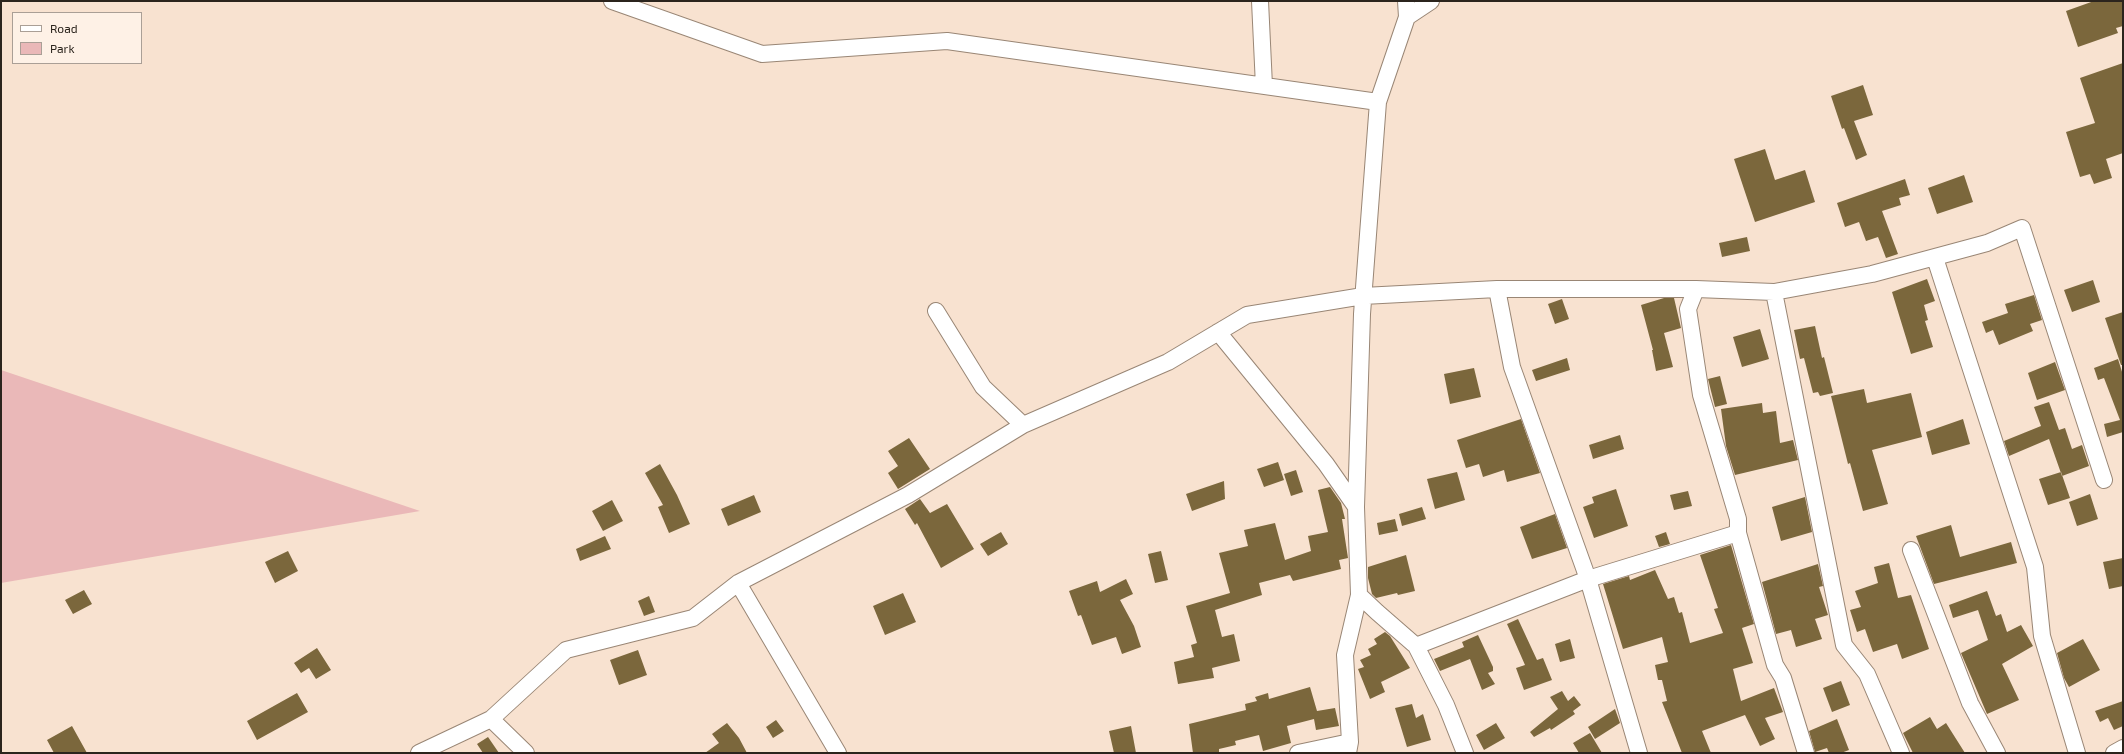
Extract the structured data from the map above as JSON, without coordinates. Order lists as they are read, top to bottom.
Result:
{
  "legend": ["Road", "Park"]
}
